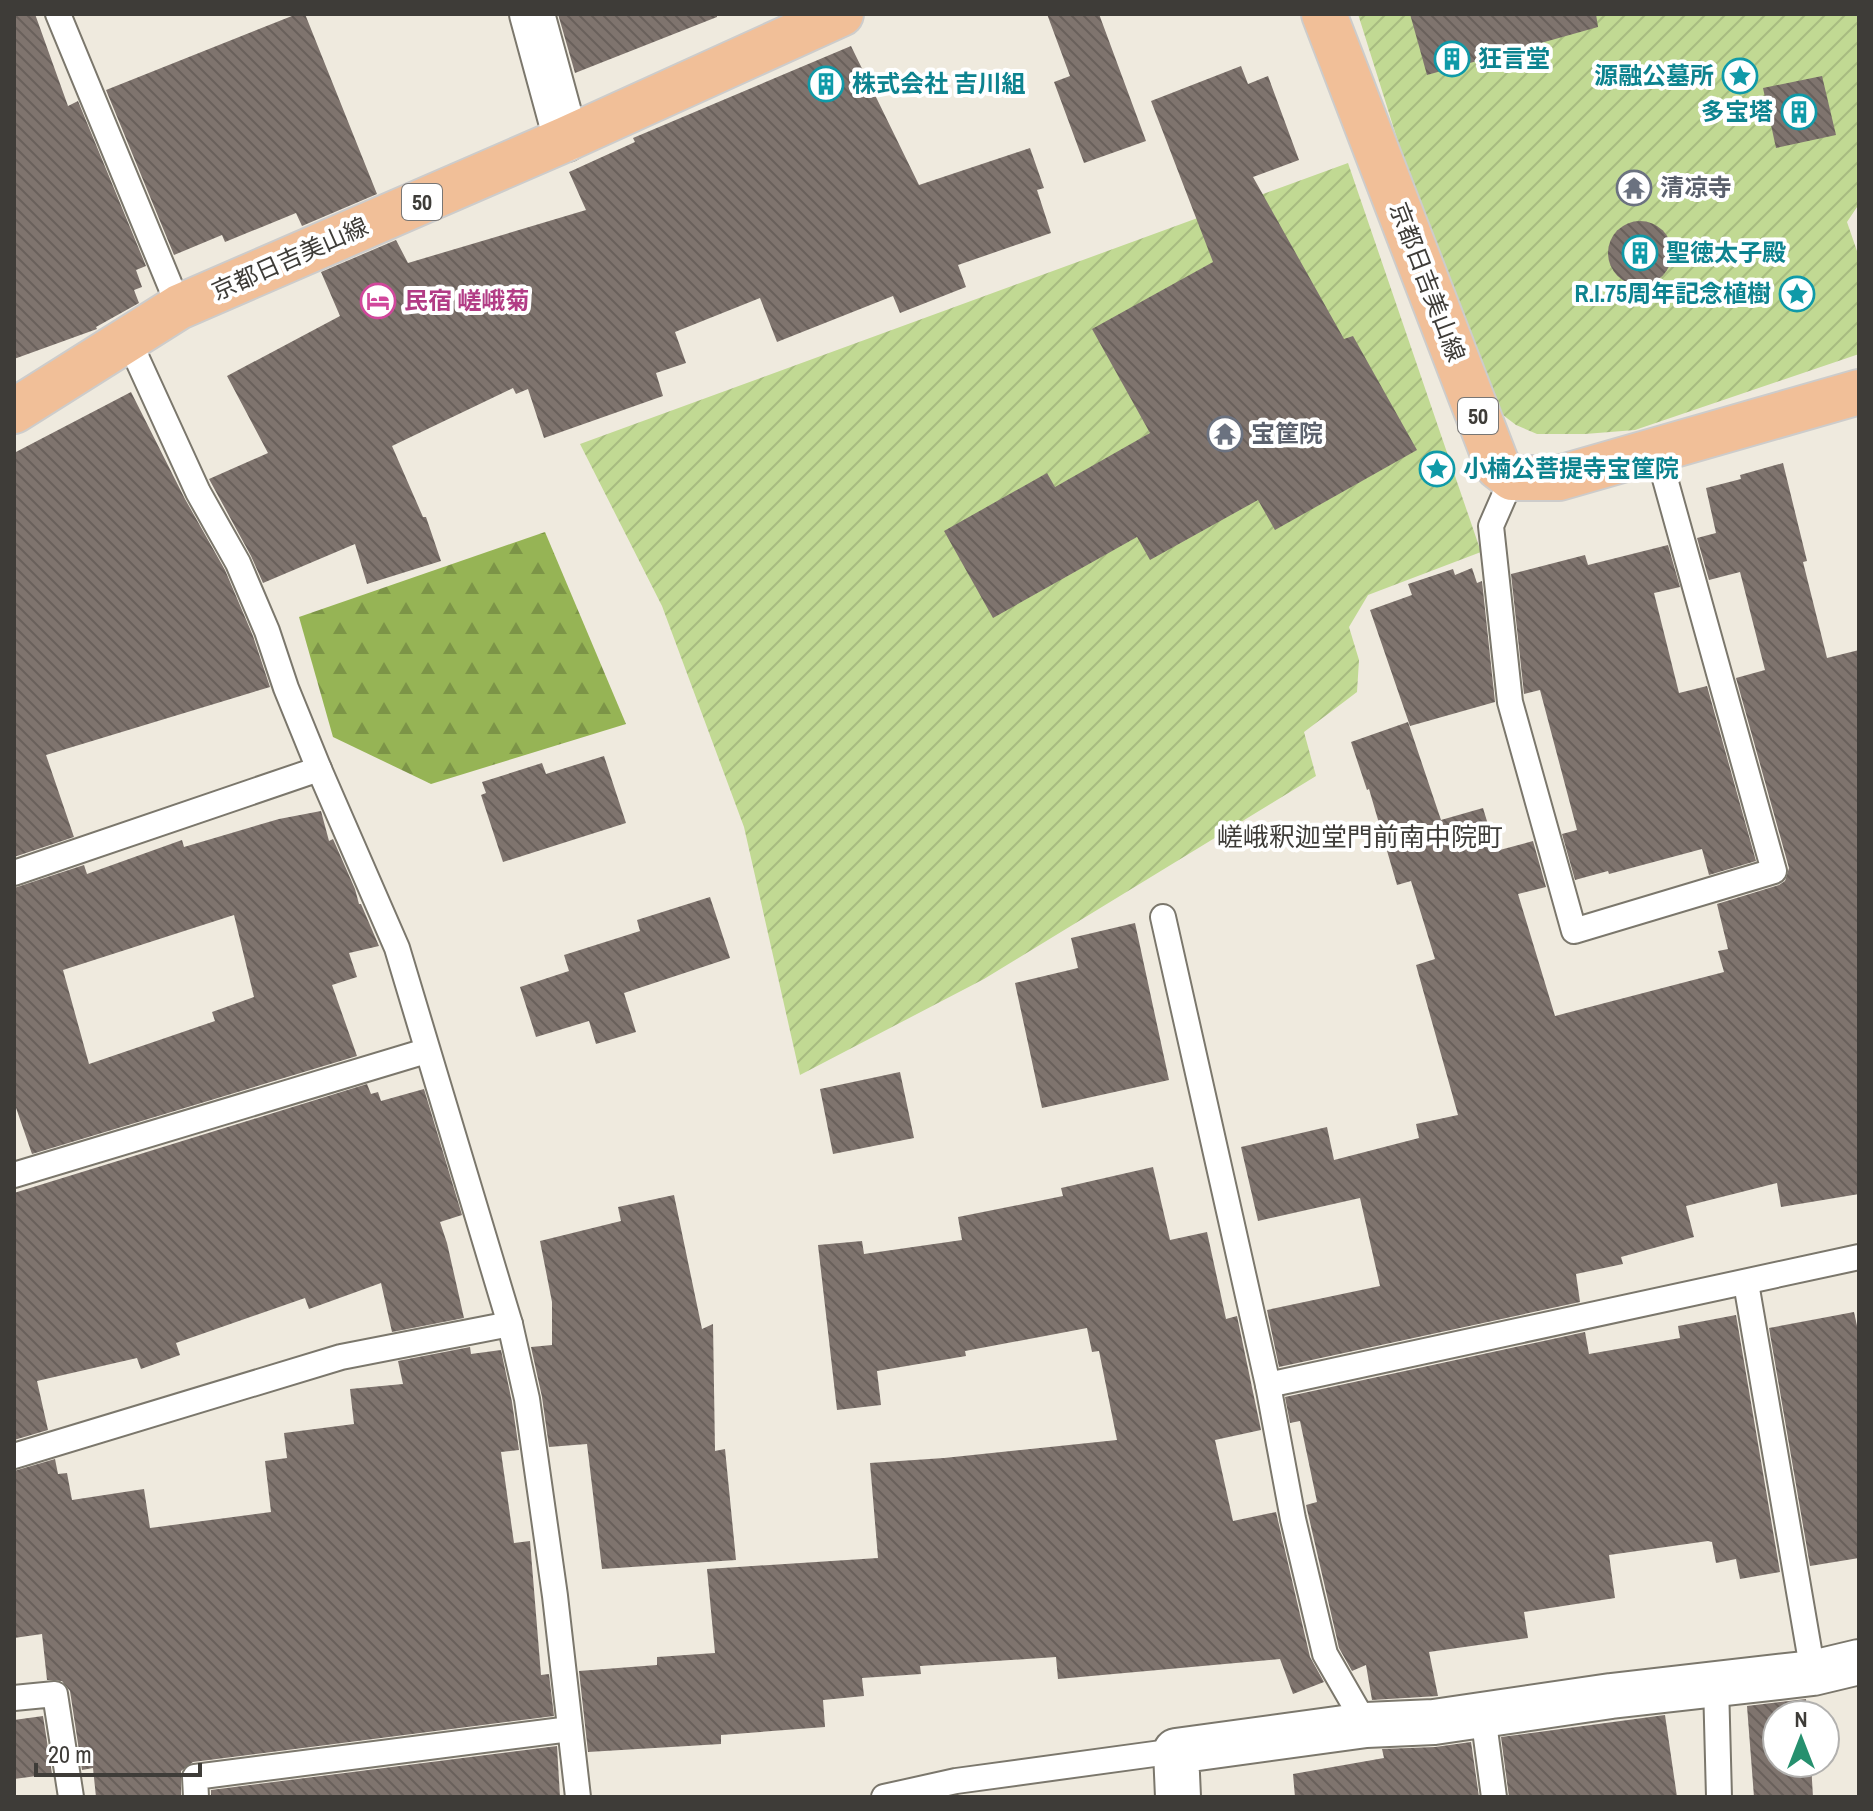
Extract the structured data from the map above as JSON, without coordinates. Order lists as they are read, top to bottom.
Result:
{
  "streets": {
    "main road": ["50", "京都日吉美山線"]
  },
  "districts": ["嵯峨釈迦堂門前南中院町"],
  "places": {
    "building": [
      "狂言堂",
      "株式会社 吉川組",
      "多宝塔",
      "聖徳太子殿"
    ],
    "place": ["源融公墓所", "R.I.75周年記念植樹", "小楠公菩提寺宝筐院"],
    "temple": ["清凉寺", "宝筐院"],
    "hotel": ["民宿 嵯峨菊"]
  },
  "scale_bar": "20 m",
  "north": "top"
}
